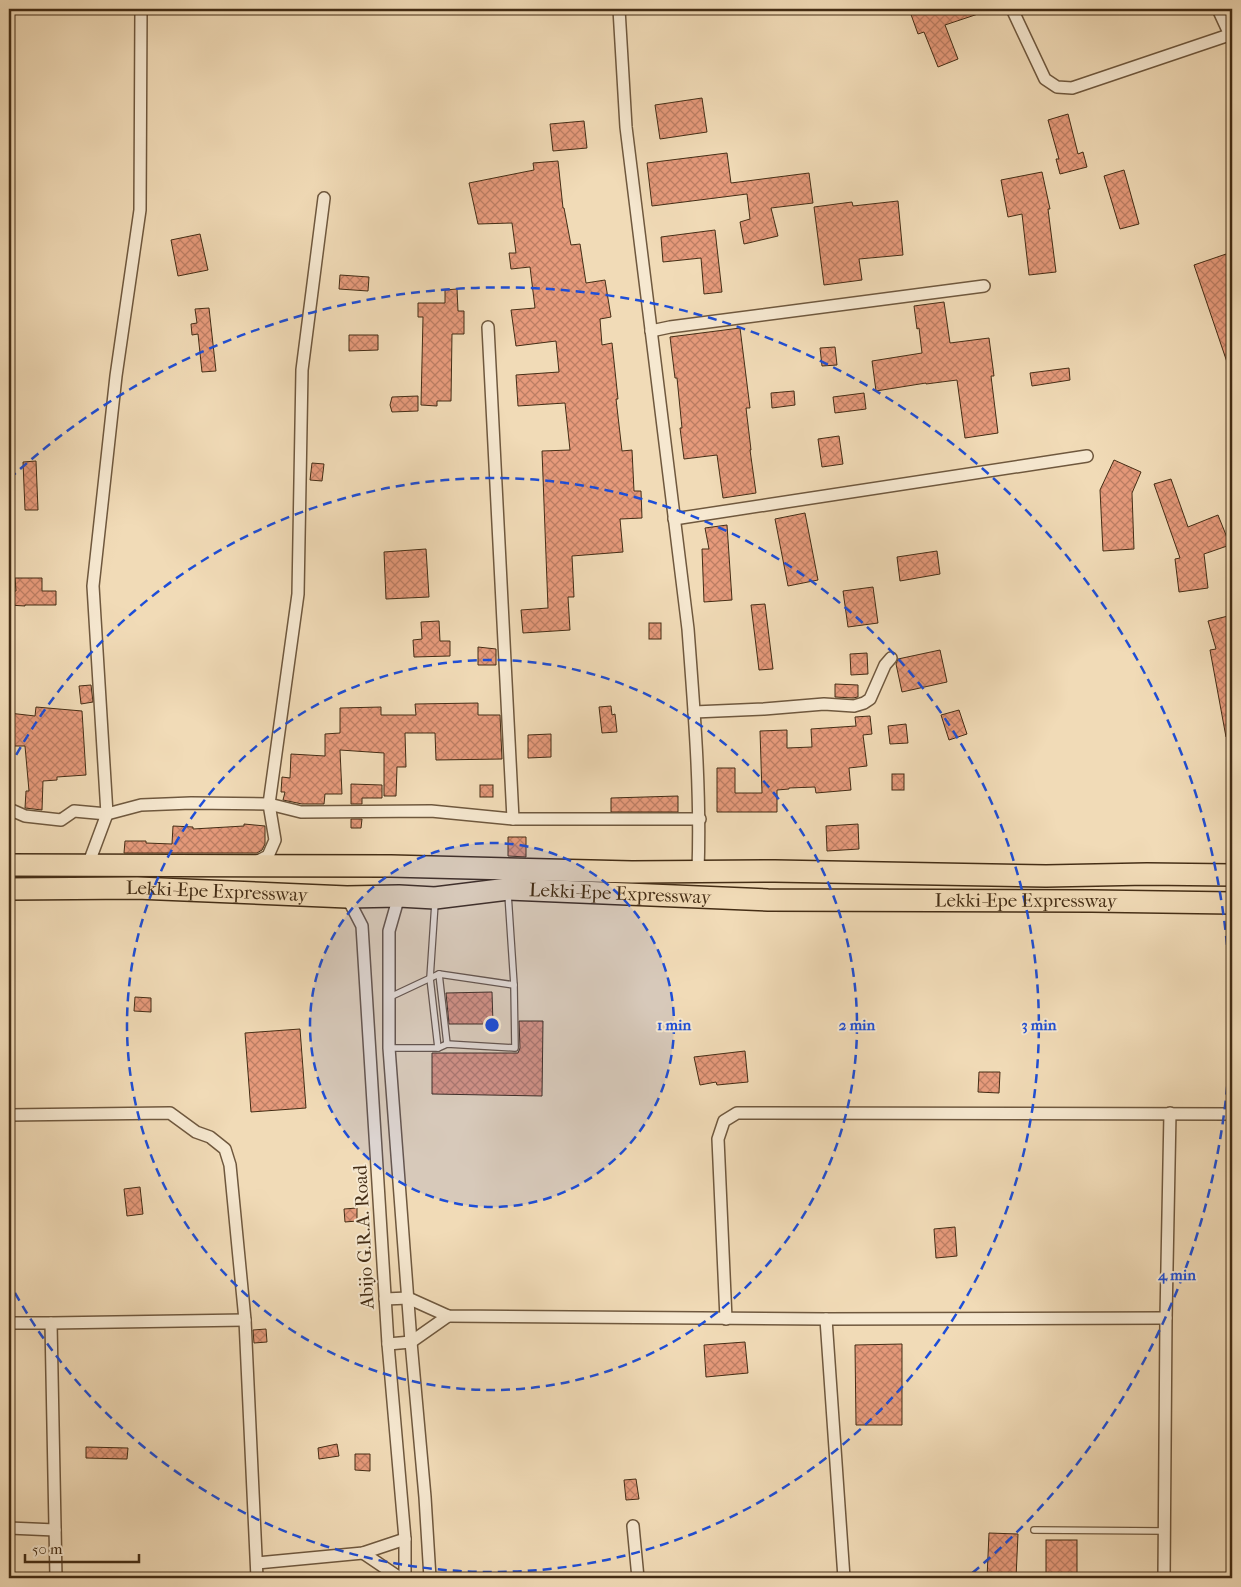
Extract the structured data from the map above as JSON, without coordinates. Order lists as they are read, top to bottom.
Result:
{
  "streets": {
    "highway": ["Lekki-Epe Expressway"],
    "street": ["Abijo G.R.A. Road"]
  },
  "crossings": [
    ["Lekki-Epe Expressway", "Abijo G.R.A. Road"]
  ],
  "scale_bar": "50 m",
  "rings": [
    "1 min",
    "2 min",
    "3 min",
    "4 min"
  ]
}
